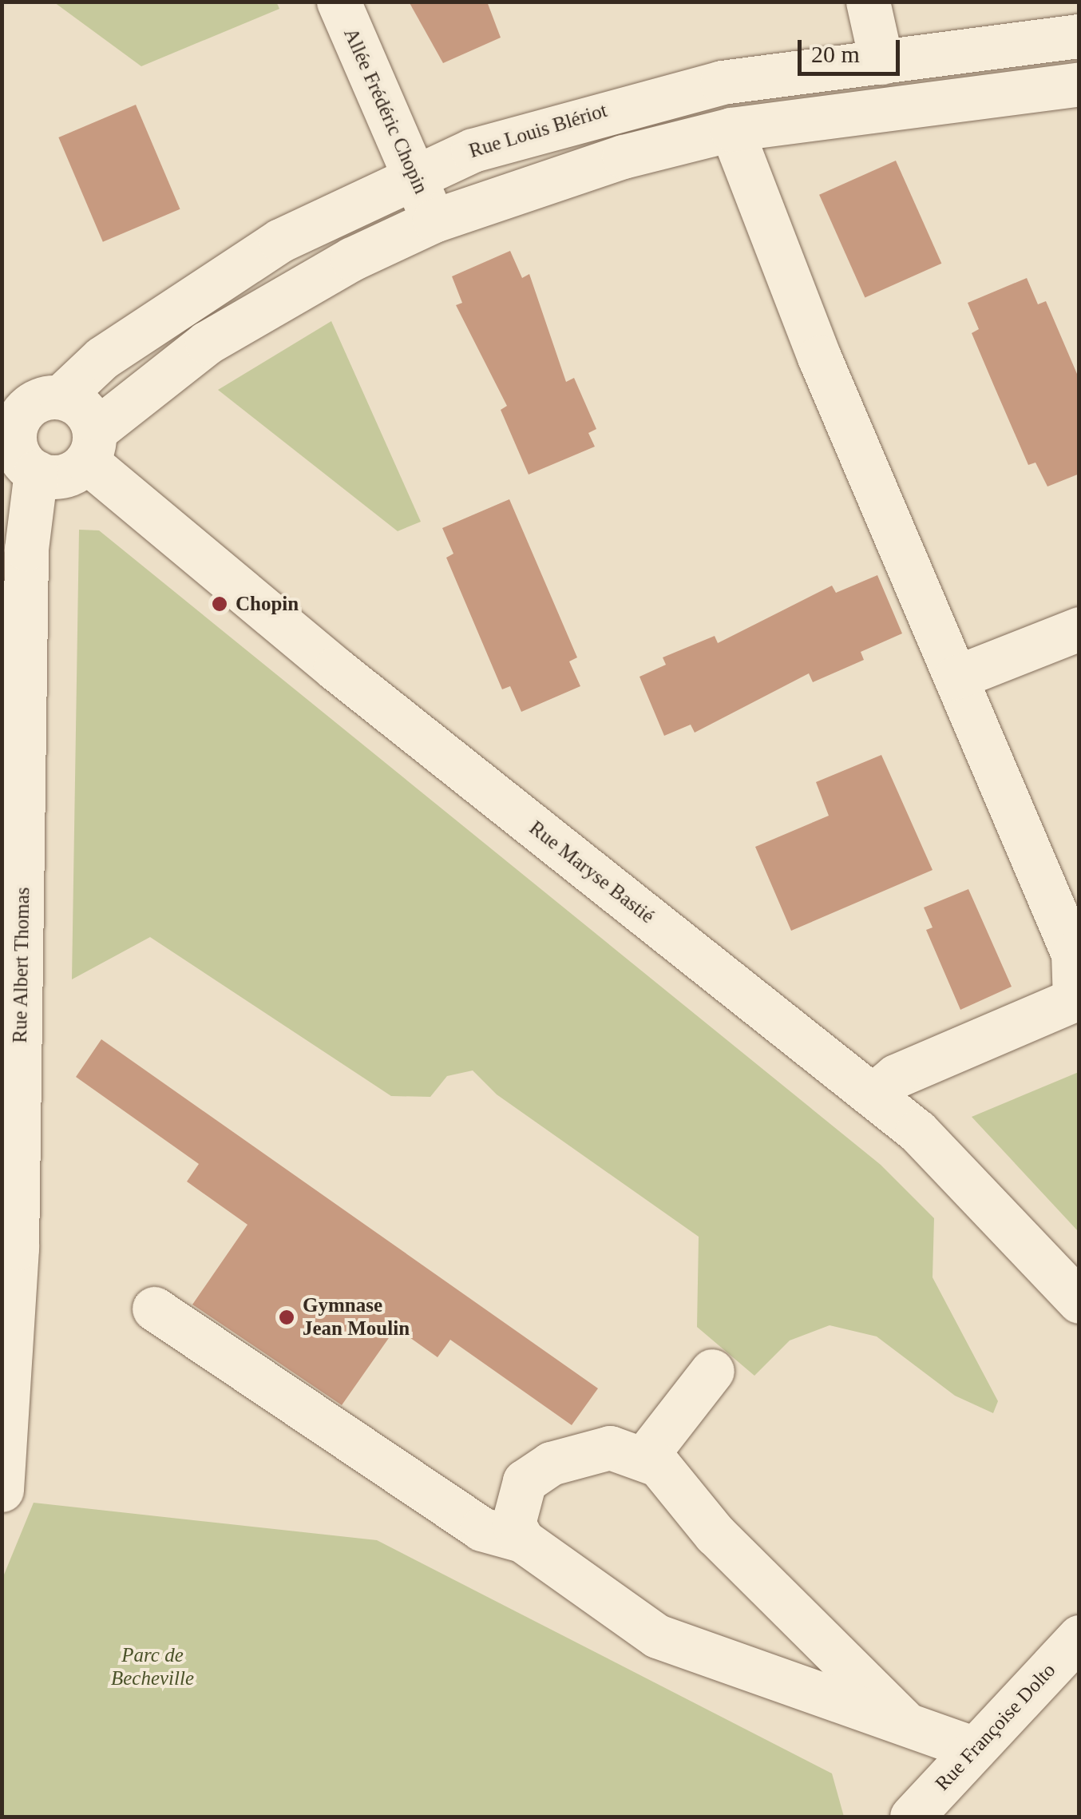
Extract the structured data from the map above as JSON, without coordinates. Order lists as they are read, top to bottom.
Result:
{
  "streets": {
    "street": [
      "Allée Frédéric Chopin",
      "Rue Louis Blériot",
      "Rue Maryse Bastié",
      "Rue Albert Thomas",
      "Rue Françoise Dolto"
    ]
  },
  "crossings": [
    ["Allée Frédéric Chopin", "Rue Louis Blériot"],
    ["Rue Louis Blériot", "Rue Maryse Bastié"],
    ["Rue Louis Blériot", "Rue Albert Thomas"],
    ["Rue Maryse Bastié", "Rue Albert Thomas"]
  ],
  "parks": ["Parc de Becheville"],
  "places": ["Chopin", "Gymnase Jean Moulin"],
  "scale_bar": "20 m"
}
